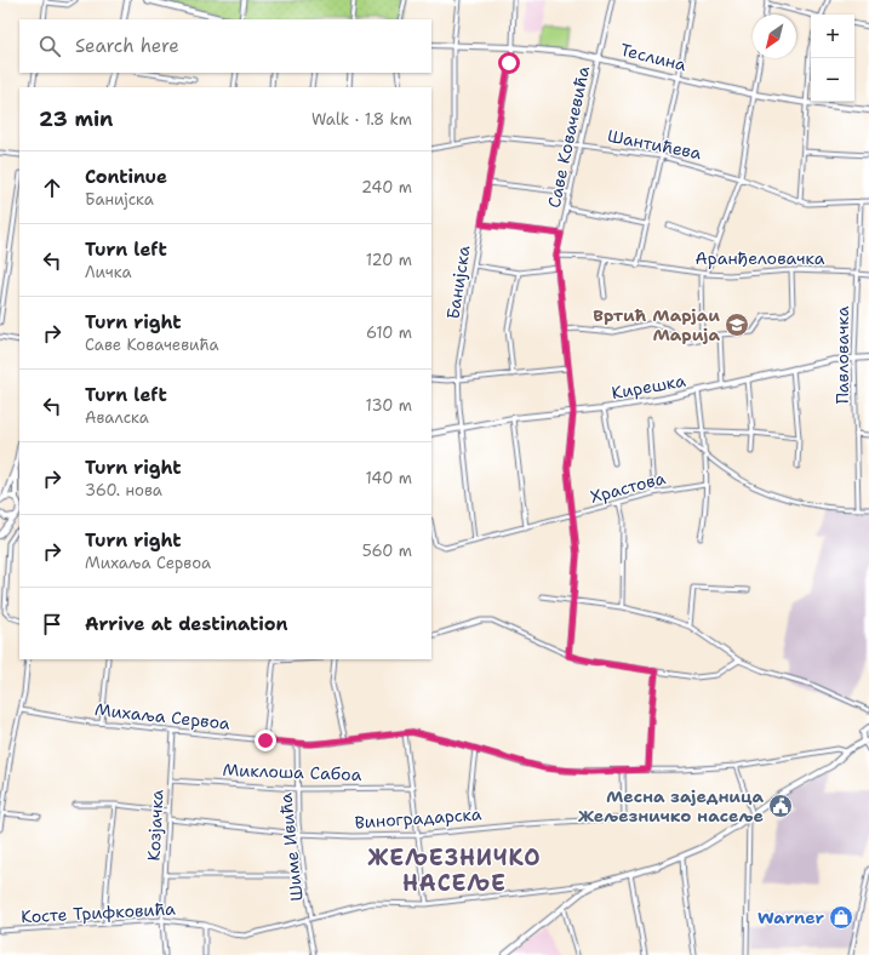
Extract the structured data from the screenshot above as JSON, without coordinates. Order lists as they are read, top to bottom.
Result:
{
  "streets": {
    "street": [
      "Теслина",
      "Саве Ковачевића",
      "Шантићева",
      "Аранђеловачка",
      "Банијска",
      "Павловачка",
      "Кирешка",
      "Храстова",
      "Михаља Сервоа",
      "Миклоша Сабоа",
      "Виноградарска",
      "Козјачка",
      "Шиме Ивића",
      "Косте Трифковића"
    ]
  },
  "crossings": [
    ["Теслина", "Саве Ковачевића"],
    ["Теслина", "Банијска"],
    ["Саве Ковачевића", "Шантићева"],
    ["Саве Ковачевића", "Аранђеловачка"],
    ["Саве Ковачевића", "Кирешка"],
    ["Саве Ковачевића", "Храстова"],
    ["Шантићева", "Банијска"],
    ["Шантићева", "Павловачка"],
    ["Аранђеловачка", "Павловачка"],
    ["Банијска", "Кирешка"],
    ["Банијска", "Храстова"],
    ["Павловачка", "Кирешка"],
    ["Михаља Сервоа", "Виноградарска"],
    ["Михаља Сервоа", "Козјачка"],
    ["Михаља Сервоа", "Шиме Ивића"],
    ["Миклоша Сабоа", "Козјачка"],
    ["Миклоша Сабоа", "Шиме Ивића"],
    ["Виноградарска", "Козјачка"],
    ["Виноградарска", "Шиме Ивића"],
    ["Козјачка", "Косте Трифковића"],
    ["Шиме Ивића", "Косте Трифковића"]
  ],
  "districts": ["ЖЕЉЕЗНИЧКО НАСЕЉЕ"],
  "places": {
    "school or university": ["Вртић Марјаи Марија"],
    "public building": ["Месна заједница Жељезничко насеље"],
    "shop": ["Warner"]
  },
  "north": "bottom left",
  "page": {
    "map_buttons": ["+", "−"],
    "search": "Search here",
    "heading": ["23 min", "Walk · 1.8 km"],
    "list": [
      ["Continue", "Банијска", "240 m"],
      ["Turn left", "Личка", "120 m"],
      ["Turn right", "Саве Ковачевића", "610 m"],
      ["Turn left", "Авалска", "130 m"],
      ["Turn right", "360. нова", "140 m"],
      ["Turn right", "Михаља Сервоа", "560 m"],
      "Arrive at destination"
    ]
  }
}
